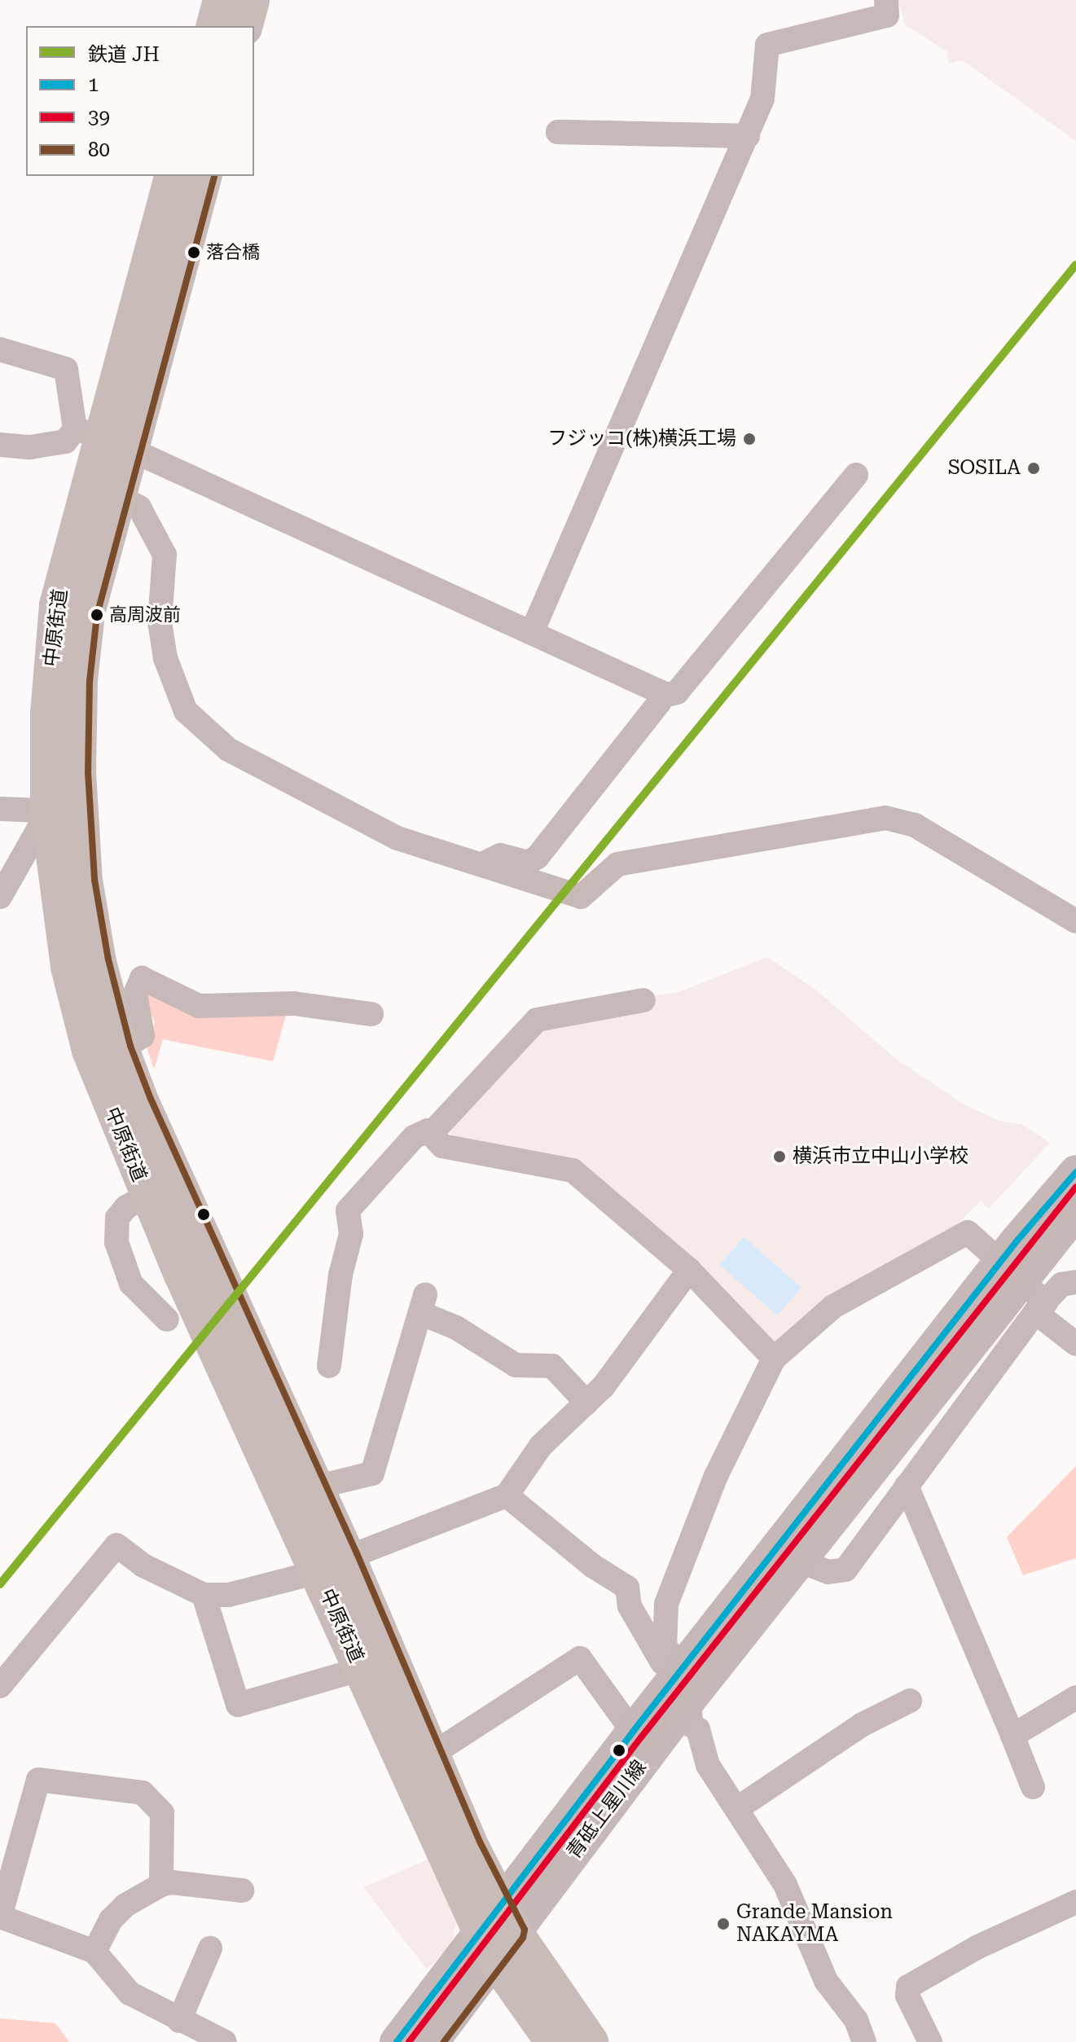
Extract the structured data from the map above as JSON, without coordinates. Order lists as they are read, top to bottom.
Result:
{
  "streets": {
    "main road": ["中原街道", "青砥上星川線"]
  },
  "crossings": [
    ["中原街道", "青砥上星川線"]
  ],
  "places": [
    "落合橋",
    "フジッコ(株)横浜工場",
    "SOSILA",
    "高周波前",
    "横浜市立中山小学校",
    "Grande Mansion NAKAYMA"
  ],
  "lines": [
    "transit line 80",
    "rail line JH",
    "transit line 1",
    "transit line 39"
  ],
  "legend": [
    "鉄道 JH",
    "1",
    "39",
    "80"
  ]
}
